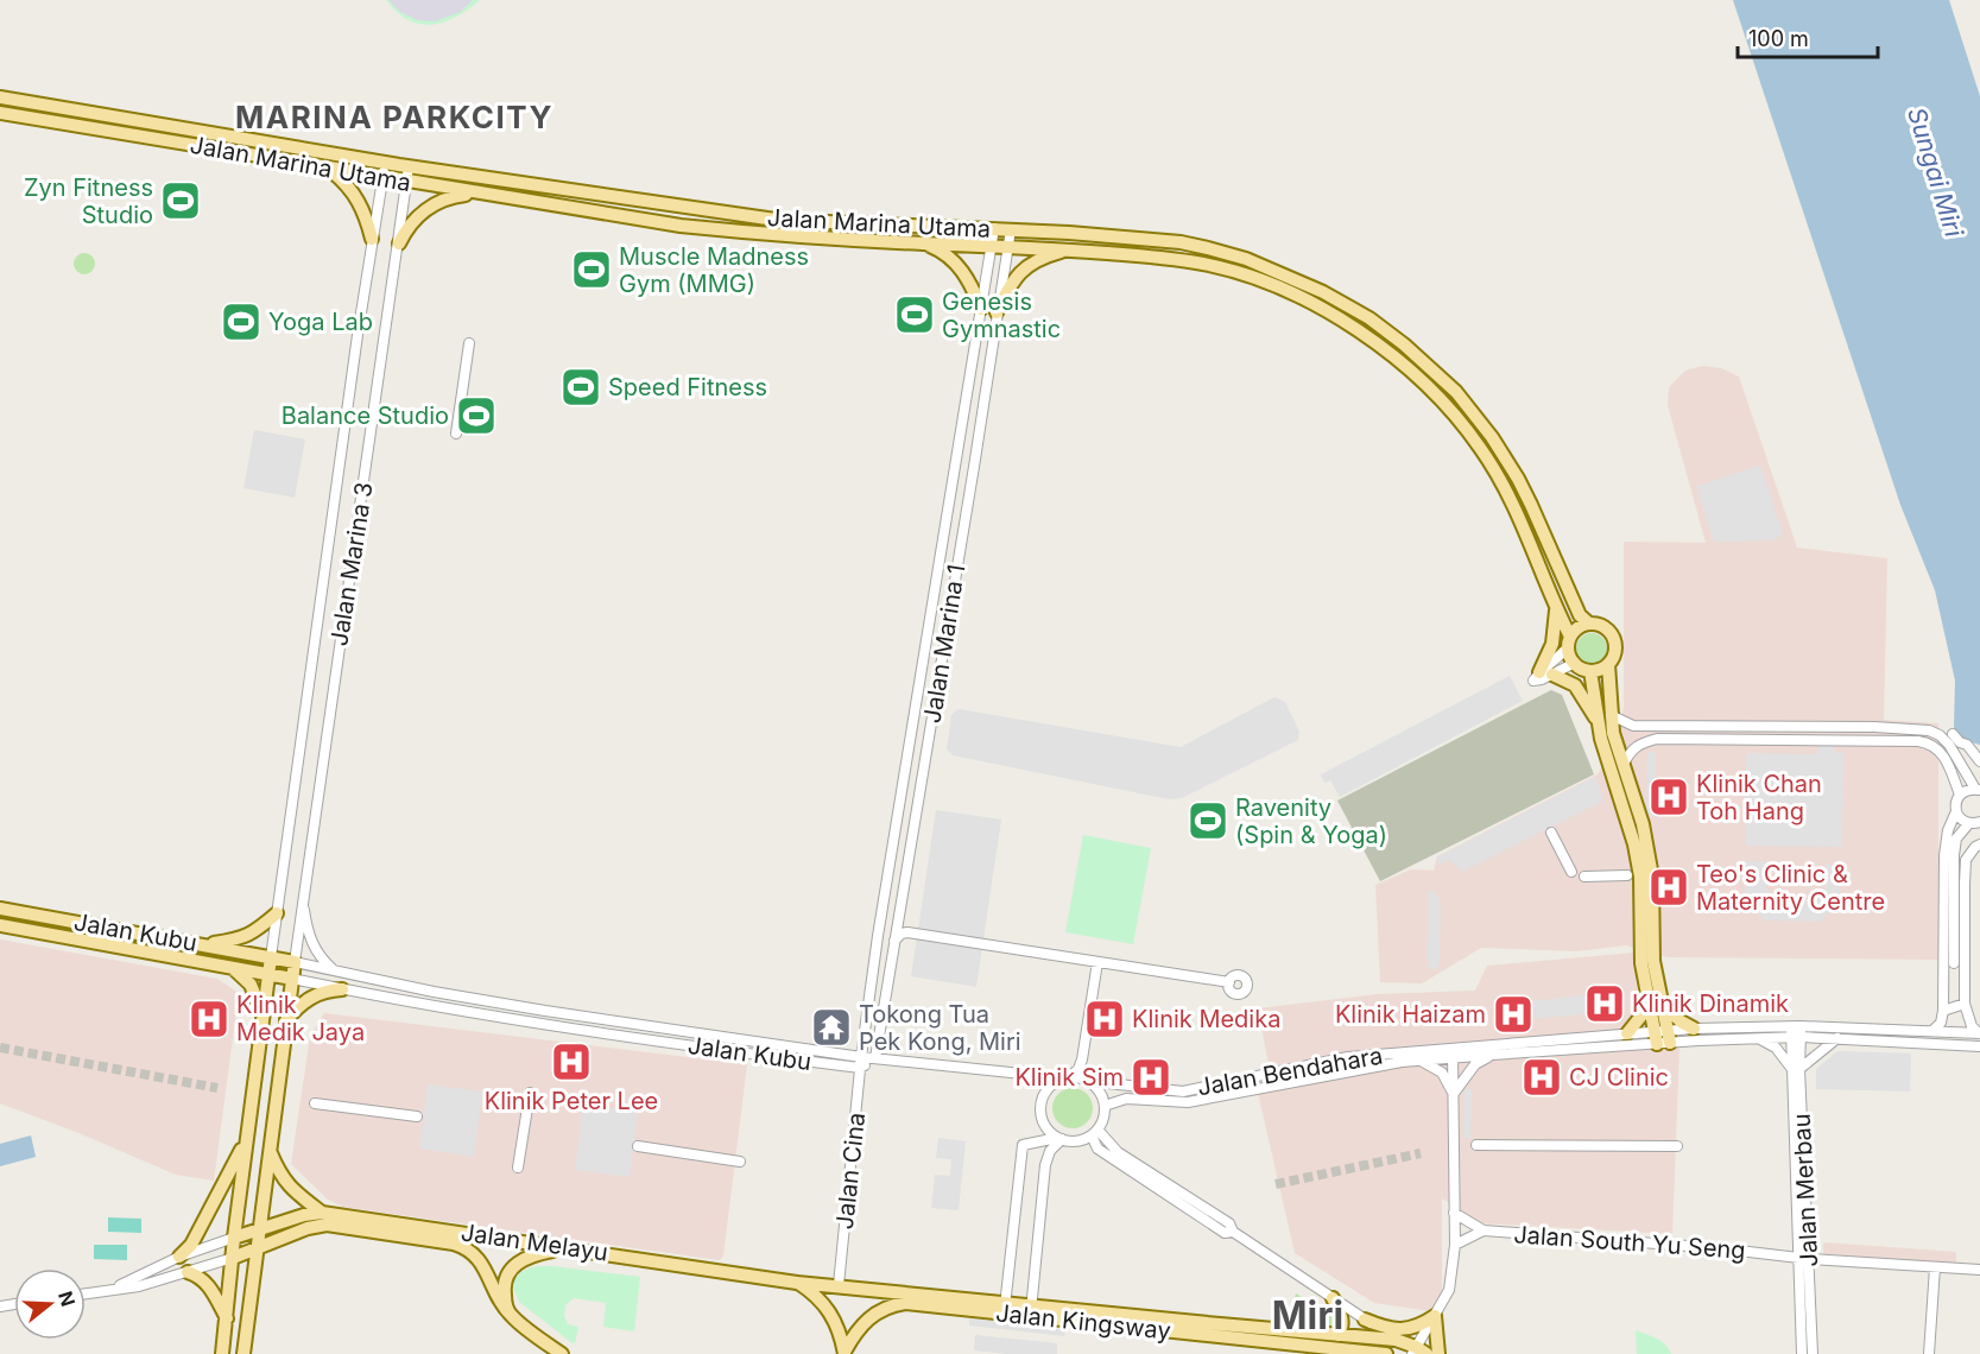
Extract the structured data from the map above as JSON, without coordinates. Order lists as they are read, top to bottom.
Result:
{
  "streets": {
    "main road": [
      "Jalan Marina Utama",
      "Jalan Kubu",
      "Jalan Melayu",
      "Jalan Kingsway"
    ],
    "street": [
      "Jalan Marina 3",
      "Jalan Marina 1",
      "Jalan Bendahara",
      "Jalan Cina",
      "Jalan Merbau",
      "Jalan South Yu Seng"
    ]
  },
  "crossings": [
    ["Jalan Marina Utama", "Jalan Marina 3"],
    ["Jalan Marina Utama", "Jalan Marina 1"],
    ["Jalan Marina 3", "Jalan Kubu"],
    ["Jalan Marina 1", "Jalan Kubu"],
    ["Jalan Marina 1", "Jalan Cina"],
    ["Jalan Kubu", "Jalan Cina"],
    ["Jalan Bendahara", "Jalan Merbau"],
    ["Jalan Cina", "Jalan Melayu"],
    ["Jalan Cina", "Jalan Kingsway"],
    ["Jalan Merbau", "Jalan South Yu Seng"],
    ["Jalan Melayu", "Jalan Kingsway"]
  ],
  "districts": ["MARINA PARKCITY", "Miri"],
  "water": ["Sungai Miri"],
  "places": {
    "sports": [
      "Zyn Fitness Studio",
      "Muscle Madness Gym (MMG)",
      "Genesis Gymnastic",
      "Yoga Lab",
      "Speed Fitness",
      "Balance Studio",
      "Ravenity (Spin & Yoga)"
    ],
    "hospital": [
      "Klinik Chan Toh Hang",
      "Teo's Clinic & Maternity Centre",
      "Klinik Dinamik",
      "Klinik Haizam",
      "Klinik Medik Jaya",
      "Klinik Medika",
      "Klinik Peter Lee",
      "Klinik Sim",
      "CJ Clinic"
    ],
    "temple": ["Tokong Tua Pek Kong, Miri"]
  },
  "scale_bar": "100 m",
  "north": "right"
}
